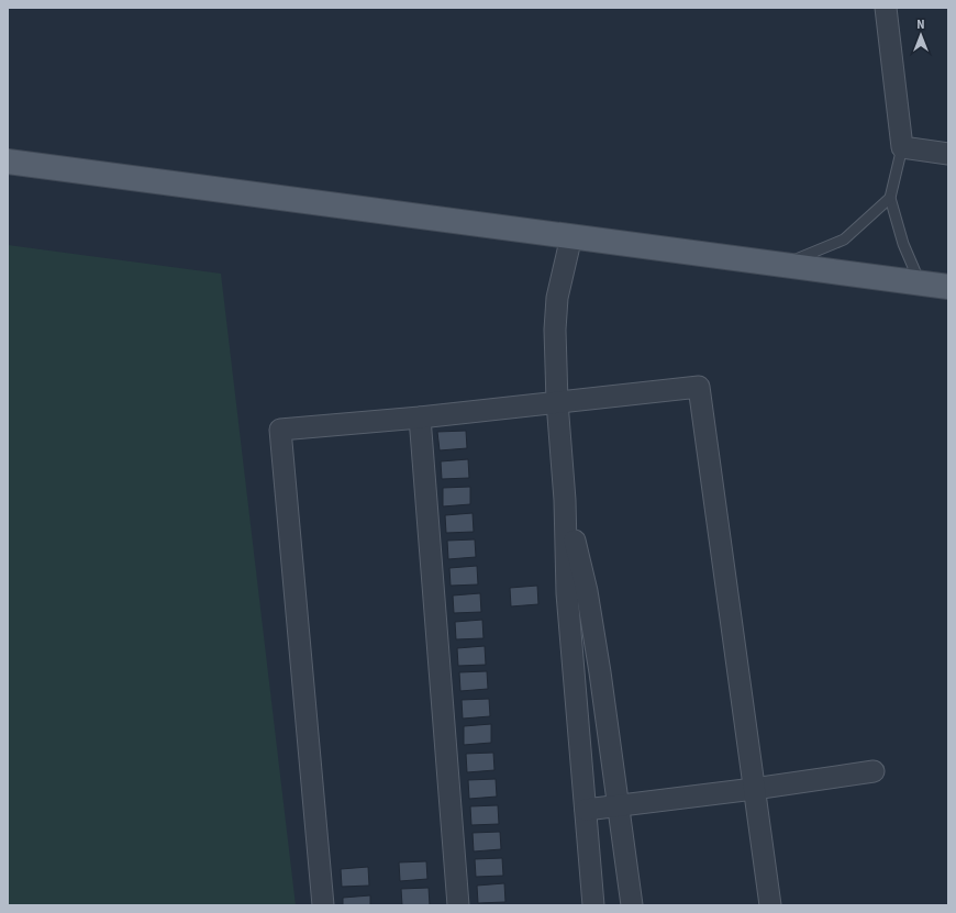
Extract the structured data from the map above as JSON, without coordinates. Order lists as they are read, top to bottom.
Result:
{
  "north": "top"
}
